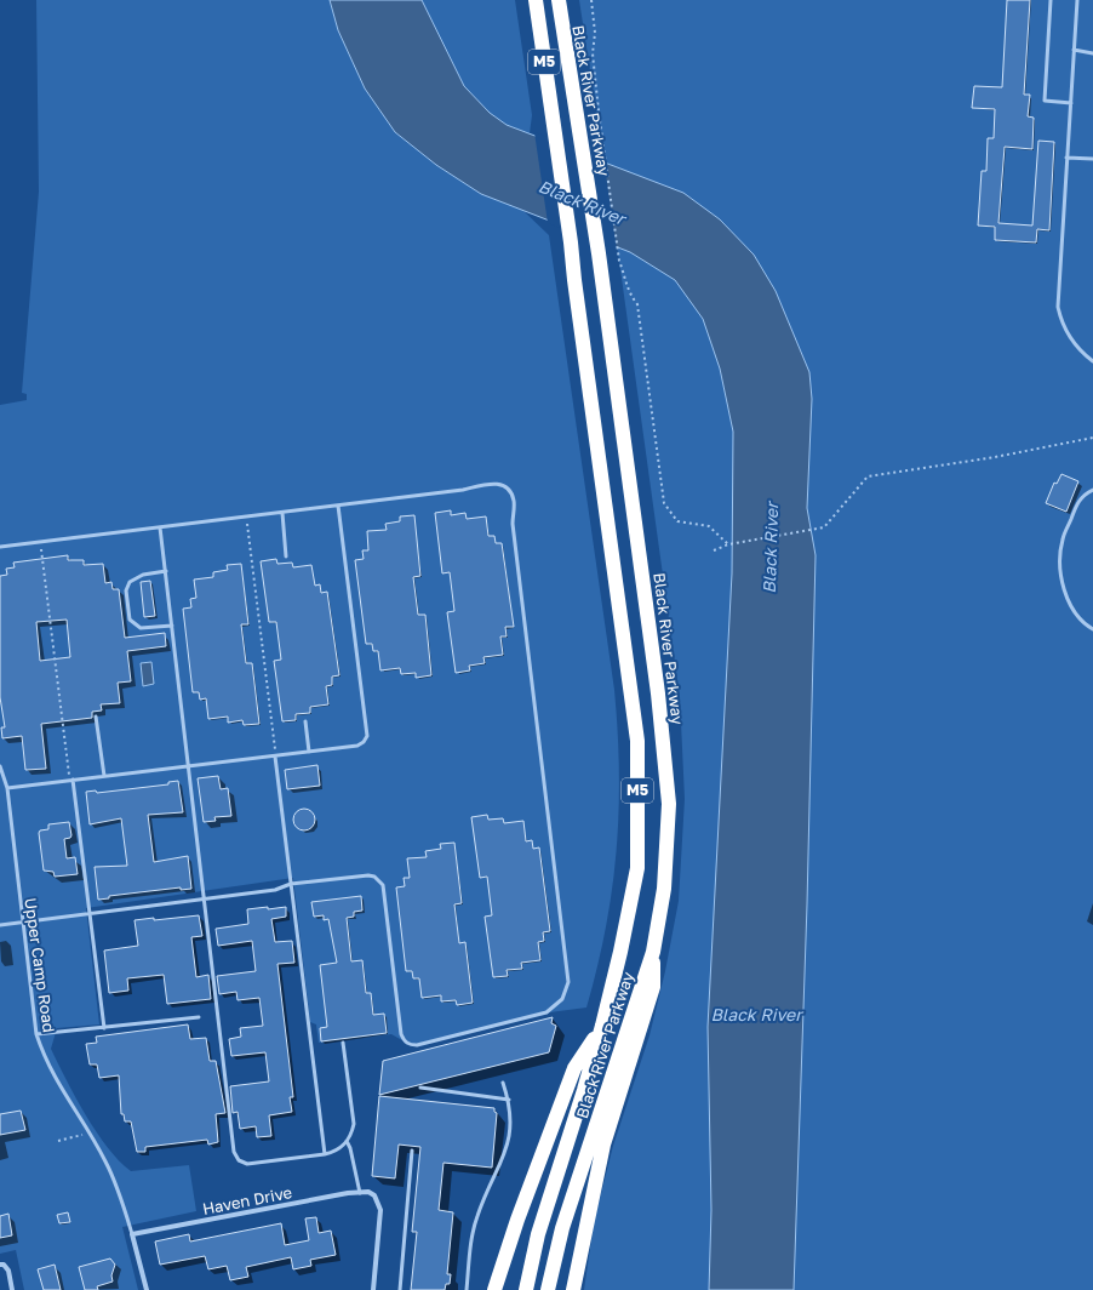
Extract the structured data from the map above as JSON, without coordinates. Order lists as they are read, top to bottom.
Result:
{
  "streets": {
    "highway": ["M5", "Black River Parkway"],
    "street": ["Upper Camp Road", "Haven Drive"]
  },
  "crossings": [
    ["Upper Camp Road", "Haven Drive"]
  ],
  "water": ["Black River"]
}
